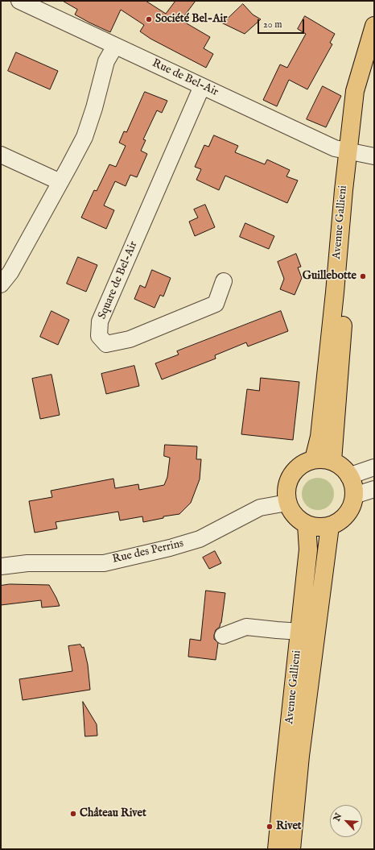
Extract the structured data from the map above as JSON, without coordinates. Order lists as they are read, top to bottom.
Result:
{
  "streets": {
    "main road": ["Avenue Gallieni"],
    "street": ["Rue de Bel-Air", "Square de Bel-Air", "Rue des Perrins"]
  },
  "crossings": [
    ["Rue de Bel-Air", "Avenue Gallieni"],
    ["Rue de Bel-Air", "Square de Bel-Air"],
    ["Avenue Gallieni", "Rue des Perrins"]
  ],
  "places": [
    "Société Bel-Air",
    "Guillebotte",
    "Château Rivet",
    "Rivet"
  ],
  "scale_bar": "20 m",
  "north": "top left"
}
